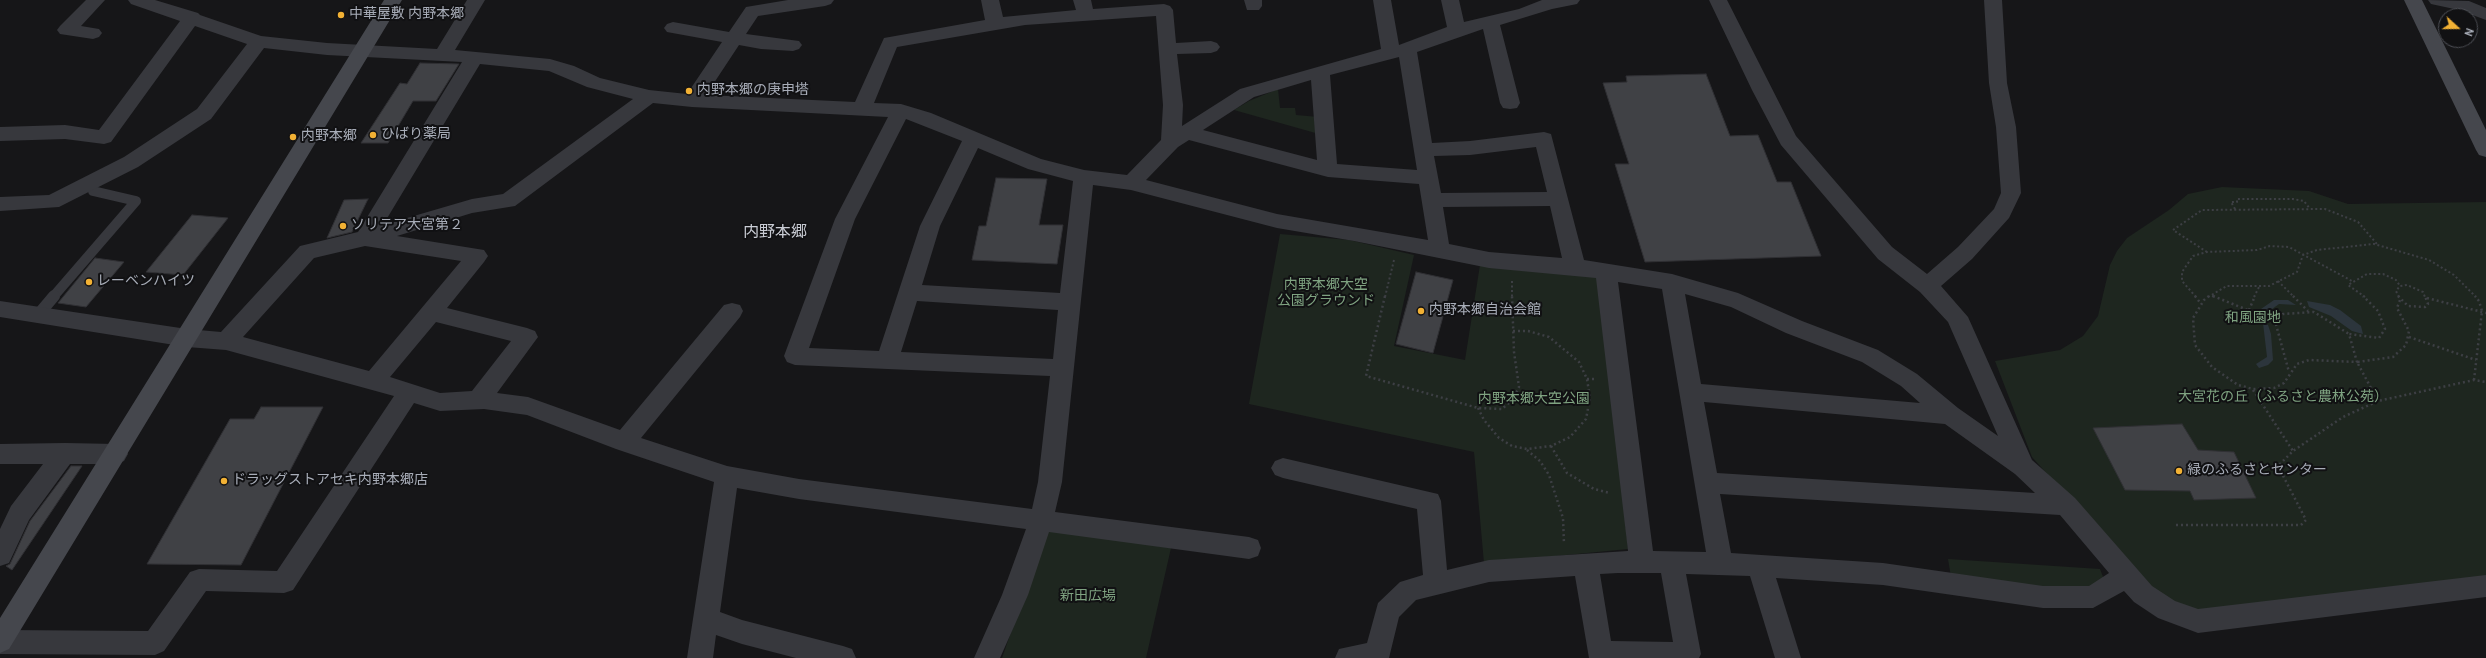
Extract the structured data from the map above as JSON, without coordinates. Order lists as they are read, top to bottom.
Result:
{
  "districts": ["内野本郷"],
  "parks": [
    "内野本郷大空 公園グラウンド",
    "和風園地",
    "大宮花の丘（ふるさと農林公苑）",
    "内野本郷大空公園",
    "新田広場"
  ],
  "places": [
    "中華屋敷 内野本郷",
    "内野本郷の庚申塔",
    "ひばり薬局",
    "内野本郷",
    "ソリテア大宮第２",
    "レーベンハイツ",
    "内野本郷自治会館",
    "緑のふるさとセンター",
    "ドラッグストアセキ内野本郷店"
  ],
  "north": "right"
}
